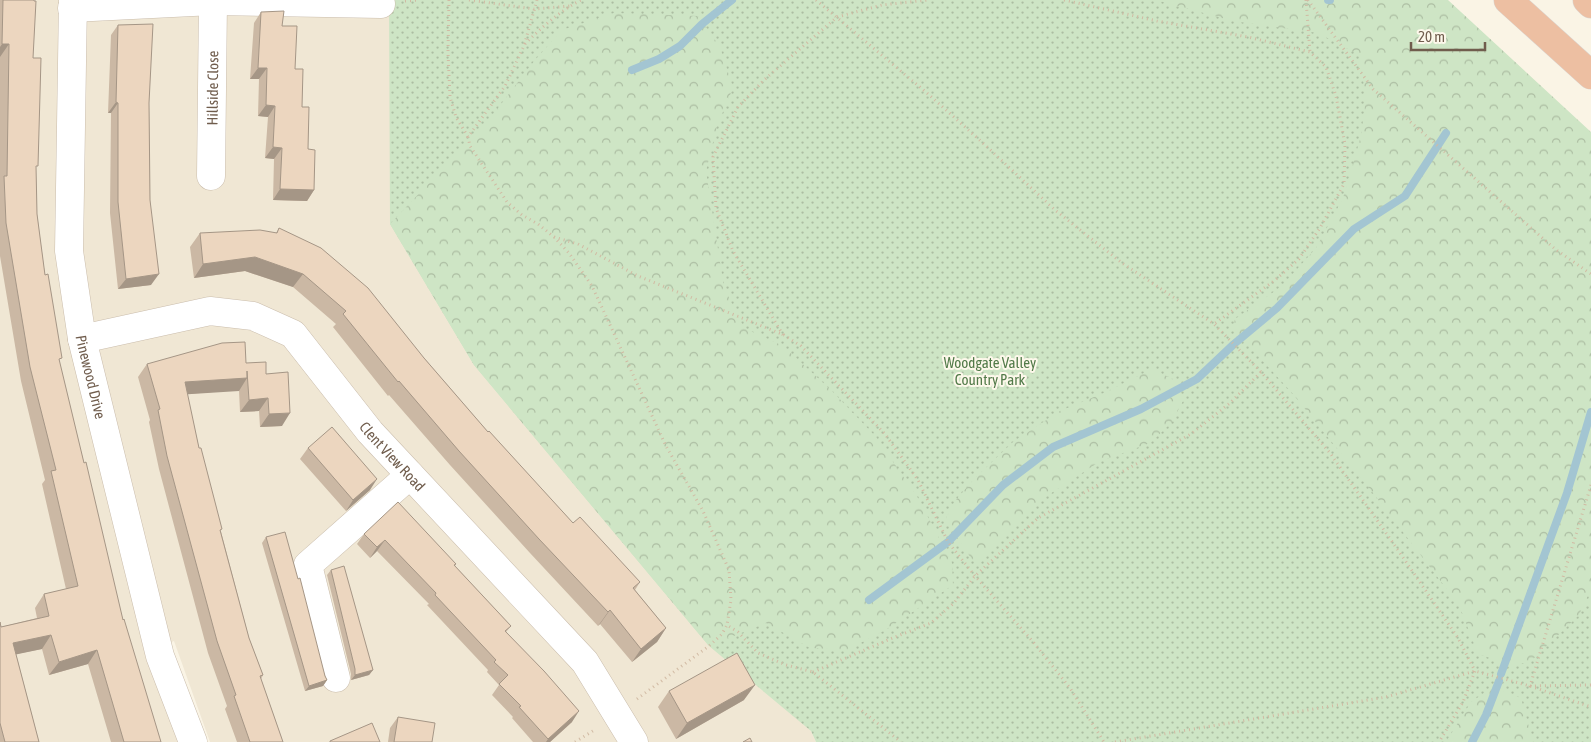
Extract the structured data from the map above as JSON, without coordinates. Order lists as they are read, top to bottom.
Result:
{
  "streets": {
    "street": ["Hillside Close", "Pinewood Drive", "Clent View Road"]
  },
  "crossings": [
    ["Pinewood Drive", "Clent View Road"]
  ],
  "parks": ["Woodgate Valley Country Park"],
  "scale_bar": "20 m"
}
